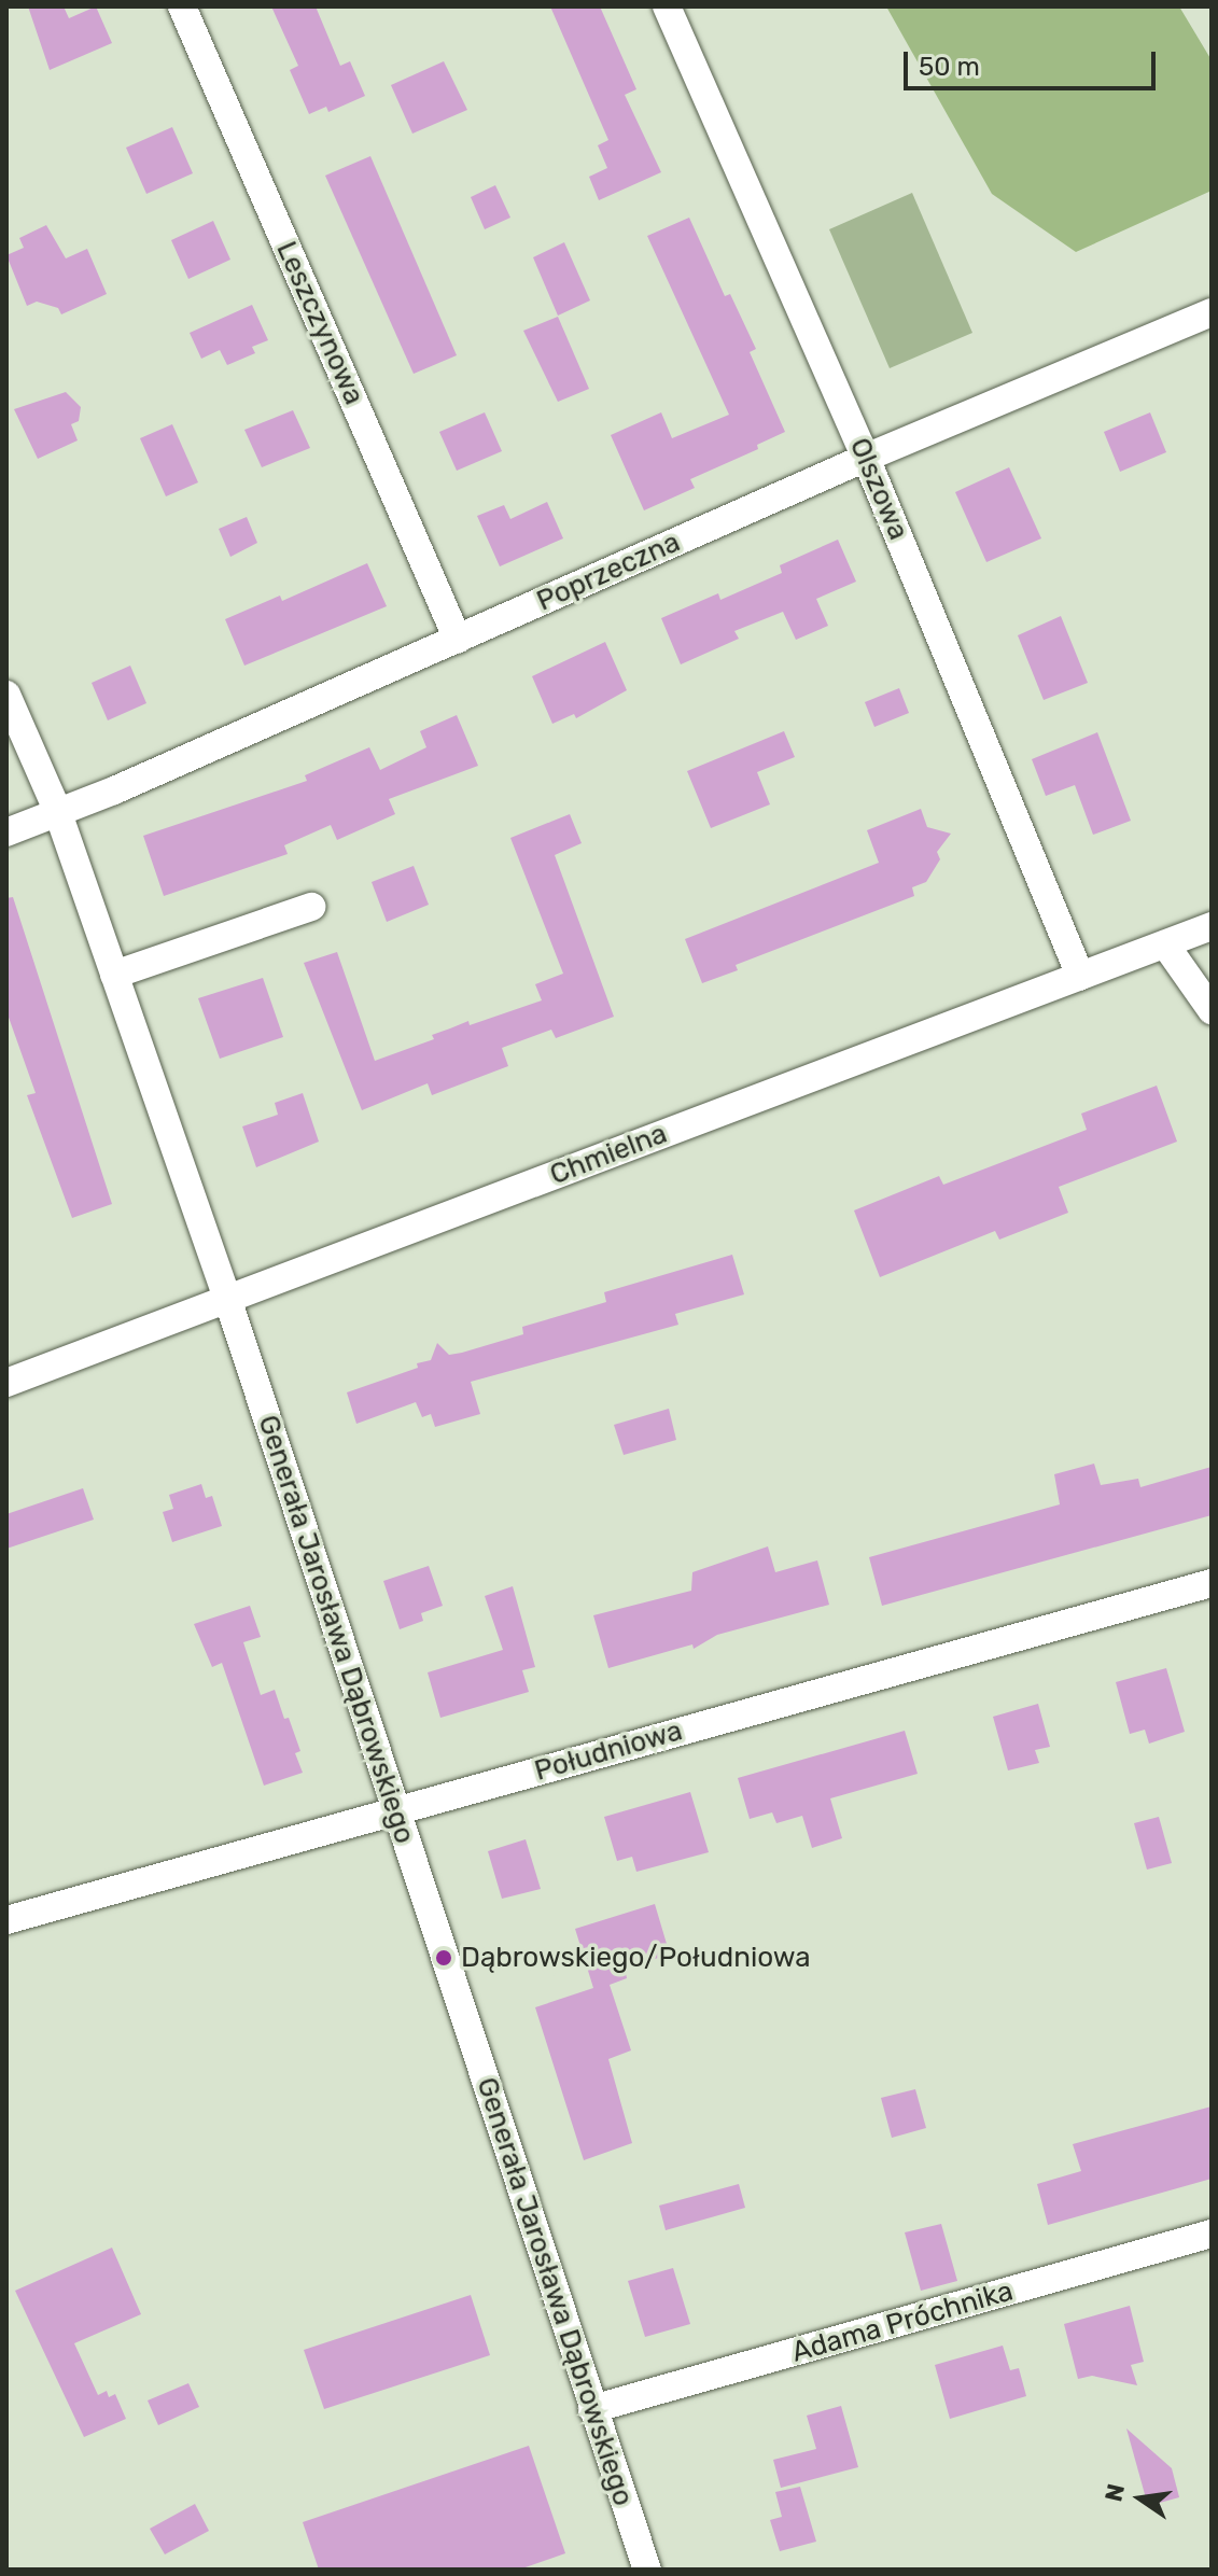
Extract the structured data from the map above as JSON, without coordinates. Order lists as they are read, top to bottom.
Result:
{
  "streets": {
    "street": [
      "Leszczynowa",
      "Olszowa",
      "Poprzeczna",
      "Chmielna",
      "Generała Jarosława Dąbrowskiego",
      "Południowa",
      "Adama Próchnika"
    ]
  },
  "crossings": [
    ["Leszczynowa", "Poprzeczna"],
    ["Olszowa", "Poprzeczna"],
    ["Olszowa", "Chmielna"],
    ["Poprzeczna", "Generała Jarosława Dąbrowskiego"],
    ["Chmielna", "Generała Jarosława Dąbrowskiego"],
    ["Generała Jarosława Dąbrowskiego", "Południowa"],
    ["Generała Jarosława Dąbrowskiego", "Adama Próchnika"]
  ],
  "places": ["Dąbrowskiego/Południowa"],
  "scale_bar": "50 m",
  "north": "left"
}
